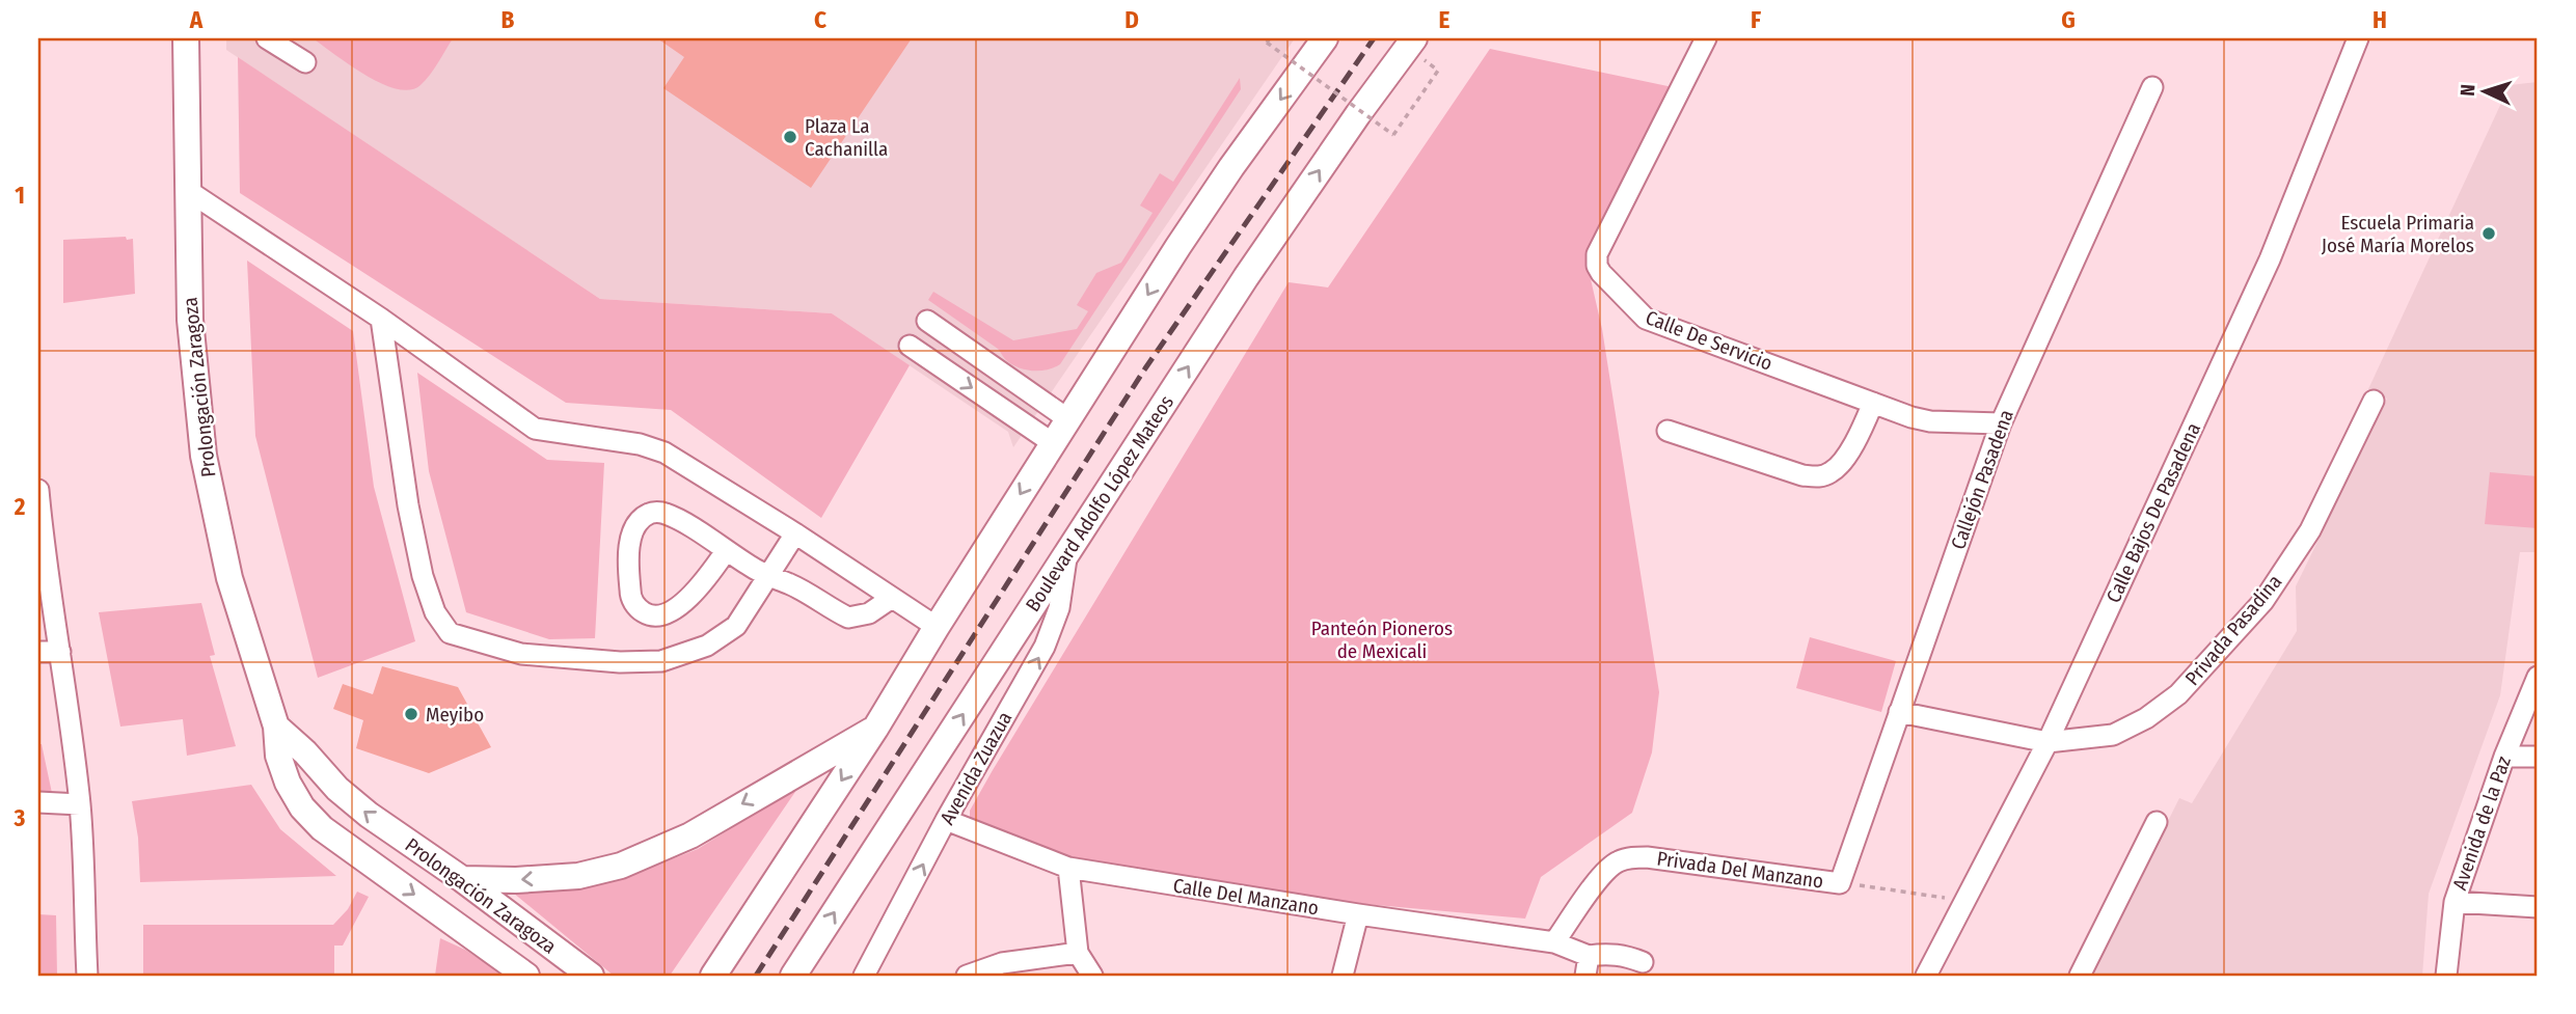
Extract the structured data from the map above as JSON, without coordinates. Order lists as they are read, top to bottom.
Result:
{
  "streets": {
    "main road": ["Prolongación Zaragoza", "Boulevard Adolfo López Mateos"],
    "street": [
      "Calle De Servicio",
      "Callejón Pasadena",
      "Calle Bajos De Pasadena",
      "Privada Pasadina",
      "Avenida Zuazua",
      "Avenida de la Paz",
      "Privada Del Manzano",
      "Calle Del Manzano"
    ]
  },
  "crossings": [
    ["Calle De Servicio", "Callejón Pasadena"],
    ["Callejón Pasadena", "Privada Del Manzano"],
    ["Boulevard Adolfo López Mateos", "Avenida Zuazua"],
    ["Calle Bajos De Pasadena", "Privada Pasadina"],
    ["Calle Bajos De Pasadena", "Privada Del Manzano"],
    ["Avenida Zuazua", "Calle Del Manzano"],
    ["Privada Del Manzano", "Calle Del Manzano"]
  ],
  "one_way": ["Avenida Zuazua"],
  "parks": ["Panteón Pioneros de Mexicali"],
  "places": ["Plaza La Cachanilla", "Escuela Primaria José María Morelos", "Meyibo"],
  "north": "left",
  "grid": {
    "columns": [
      "A",
      "B",
      "C",
      "D",
      "E",
      "F",
      "G",
      "H"
    ],
    "rows": ["1", "2", "3"]
  }
}
